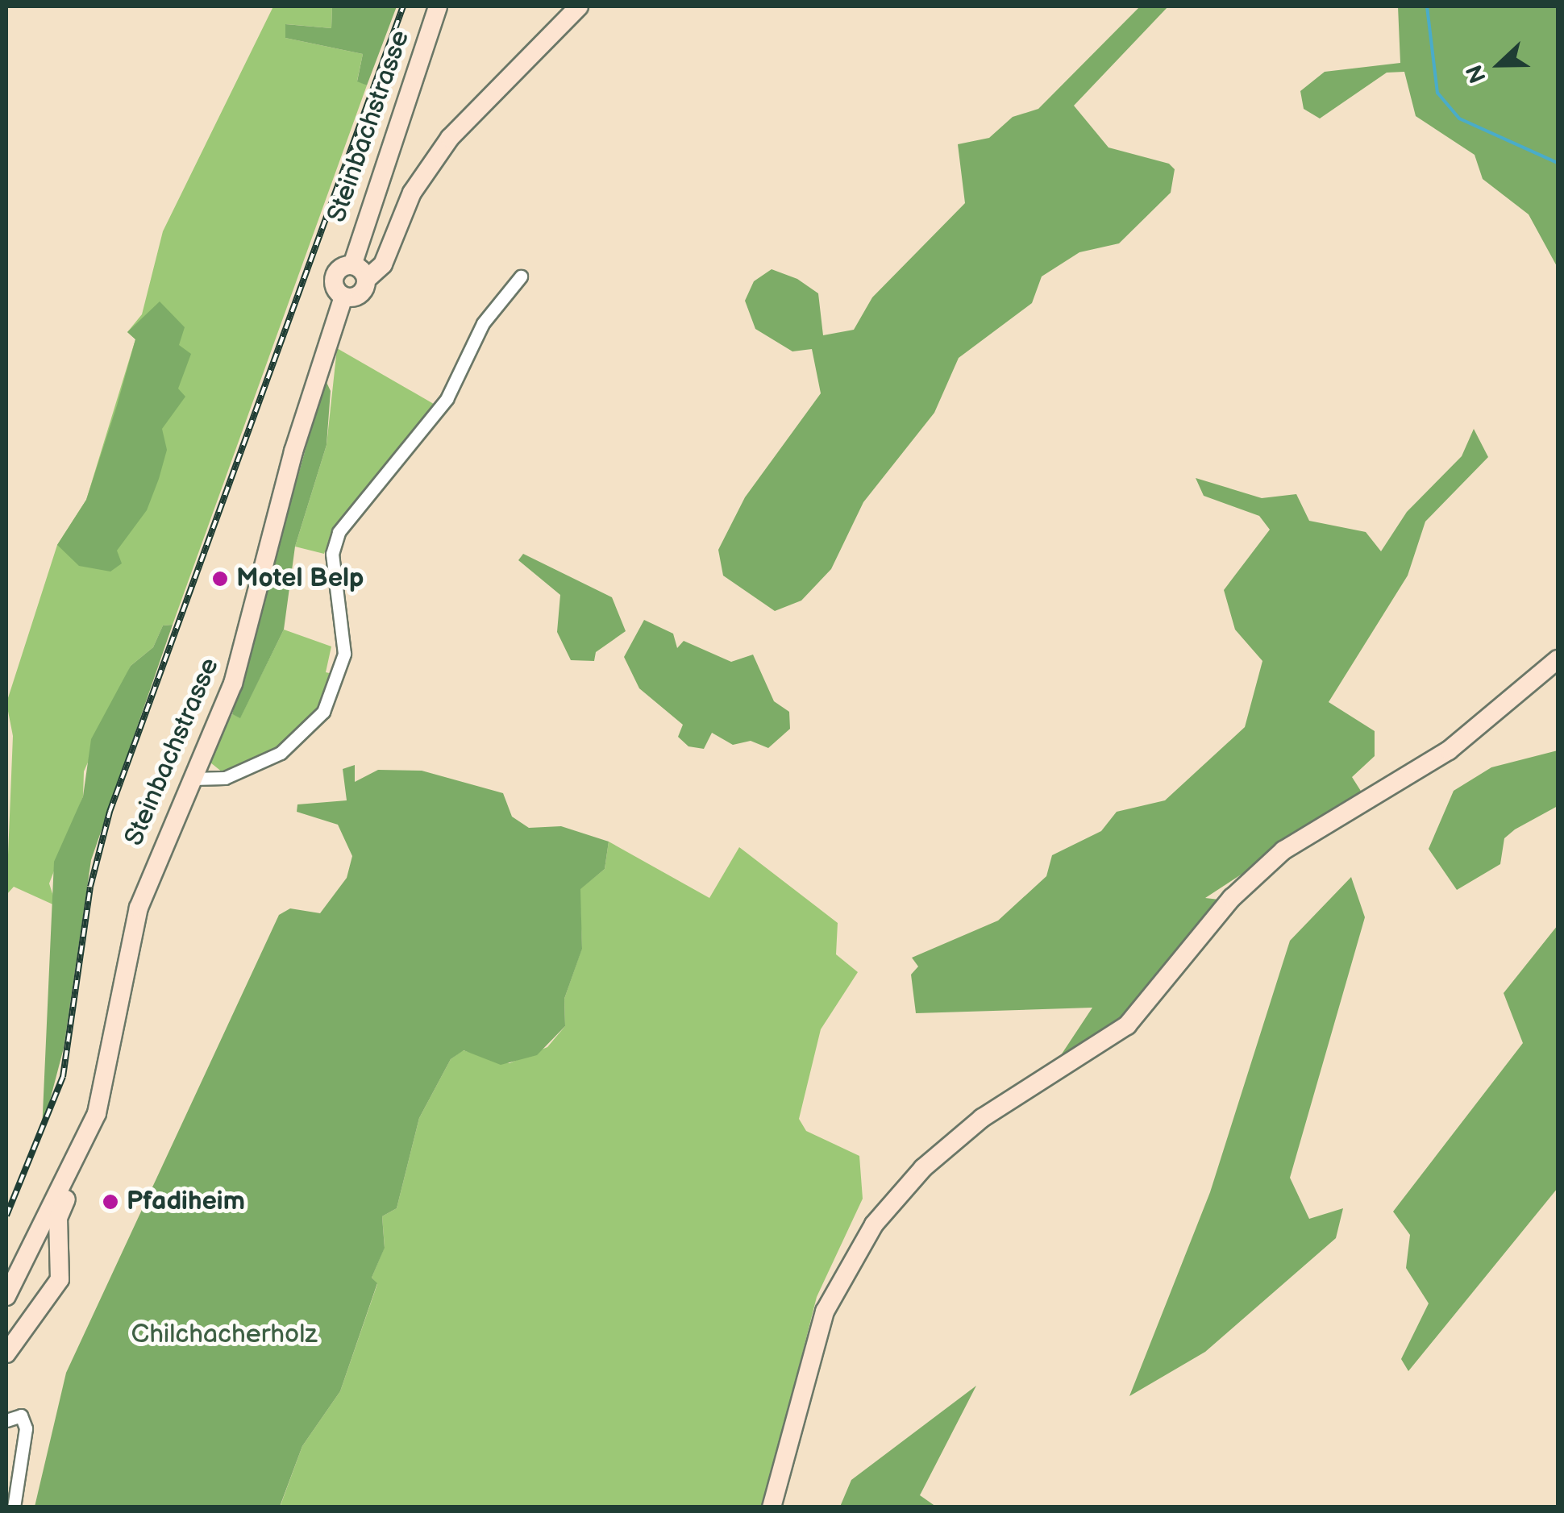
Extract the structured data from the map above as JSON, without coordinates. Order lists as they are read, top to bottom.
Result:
{
  "streets": {
    "main road": ["Steinbachstrasse"]
  },
  "parks": ["Chilchacherholz"],
  "places": ["Motel Belp", "Pfadiheim"],
  "north": "left"
}
